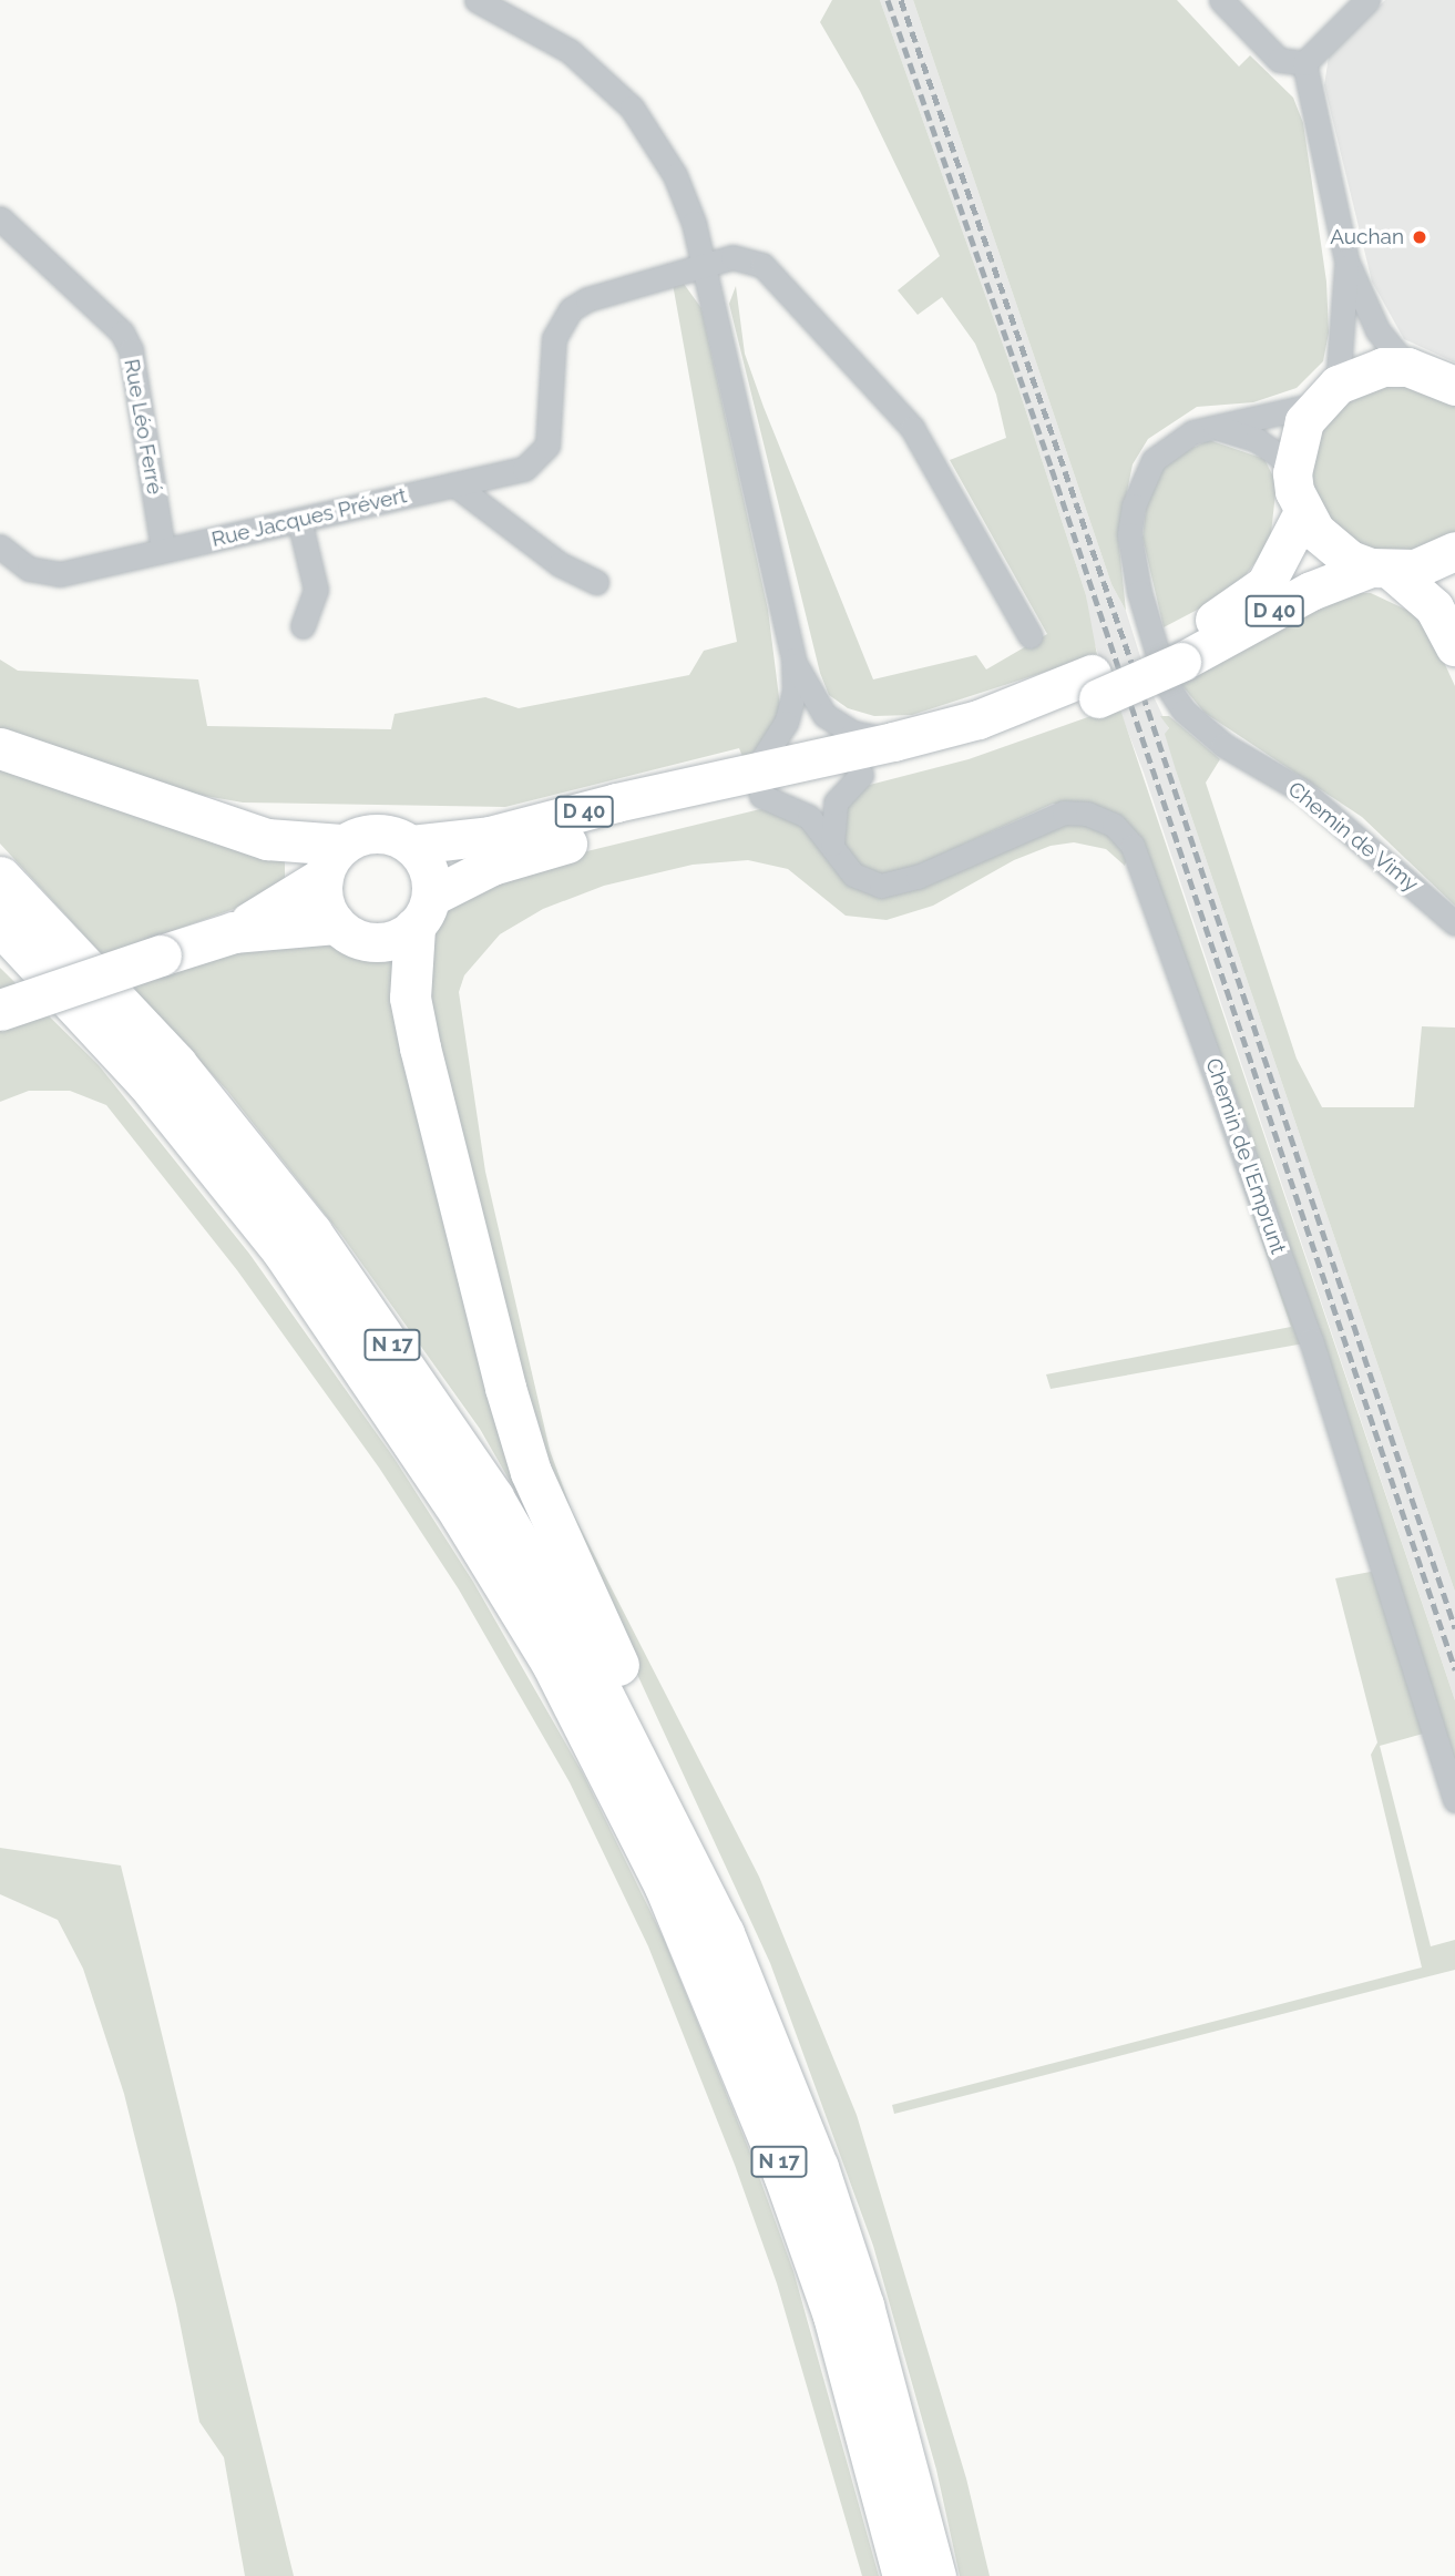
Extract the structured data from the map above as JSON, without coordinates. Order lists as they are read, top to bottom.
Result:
{
  "streets": {
    "highway": ["N 17"],
    "main road": ["D 40"],
    "street": [
      "Rue Léo Ferré",
      "Rue Jacques Prévert",
      "Chemin de Vimy",
      "Chemin de l'Emprunt"
    ]
  },
  "crossings": [
    ["Rue Léo Ferré", "Rue Jacques Prévert"],
    ["D 40", "Chemin de l'Emprunt"]
  ],
  "places": ["Auchan"]
}
